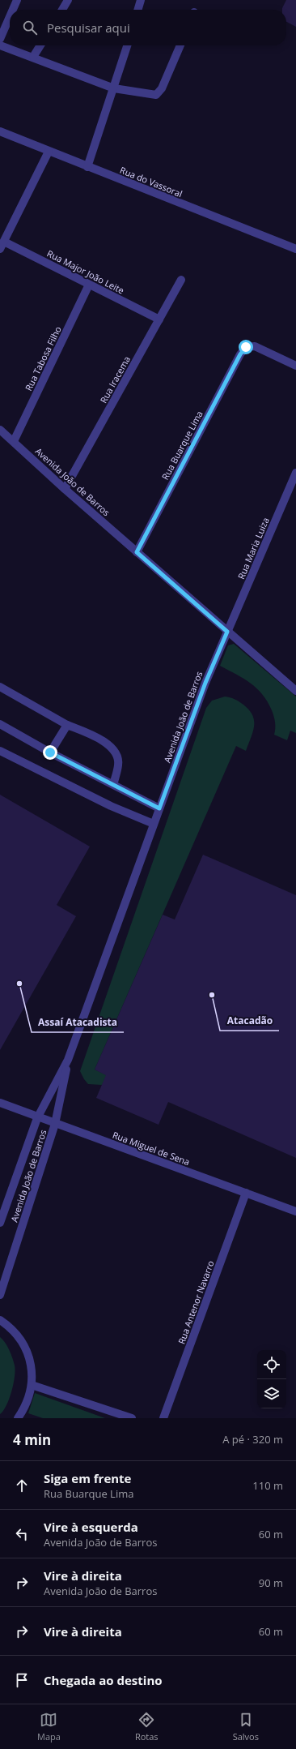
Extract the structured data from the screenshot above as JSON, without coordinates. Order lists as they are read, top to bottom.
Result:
{
  "streets": {
    "street": [
      "Rua do Vassoral",
      "Rua Major João Leite",
      "Rua Tabosa Filho",
      "Rua Iracema",
      "Rua Buarque Lima",
      "Avenida João de Barros",
      "Rua Maria Luiza",
      "Rua Miguel de Sena",
      "Rua Antenor Navarro"
    ]
  },
  "crossings": [
    ["Rua Major João Leite", "Rua Tabosa Filho"],
    ["Rua Major João Leite", "Rua Iracema"],
    ["Rua Tabosa Filho", "Avenida João de Barros"],
    ["Rua Iracema", "Avenida João de Barros"],
    ["Rua Buarque Lima", "Avenida João de Barros"],
    ["Avenida João de Barros", "Rua Maria Luiza"],
    ["Avenida João de Barros", "Rua Miguel de Sena"],
    ["Rua Miguel de Sena", "Rua Antenor Navarro"]
  ],
  "places": ["Assaí Atacadista", "Atacadão"],
  "page": {
    "search": "Pesquisar aqui",
    "heading": ["4 min", "A pé · 320 m"],
    "list": [
      ["Siga em frente", "Rua Buarque Lima", "110 m"],
      ["Vire à esquerda", "Avenida João de Barros", "60 m"],
      ["Vire à direita", "Avenida João de Barros", "90 m"],
      ["Vire à direita", "60 m"],
      "Chegada ao destino"
    ],
    "nav": ["Mapa", "Rotas", "Salvos"]
  }
}
